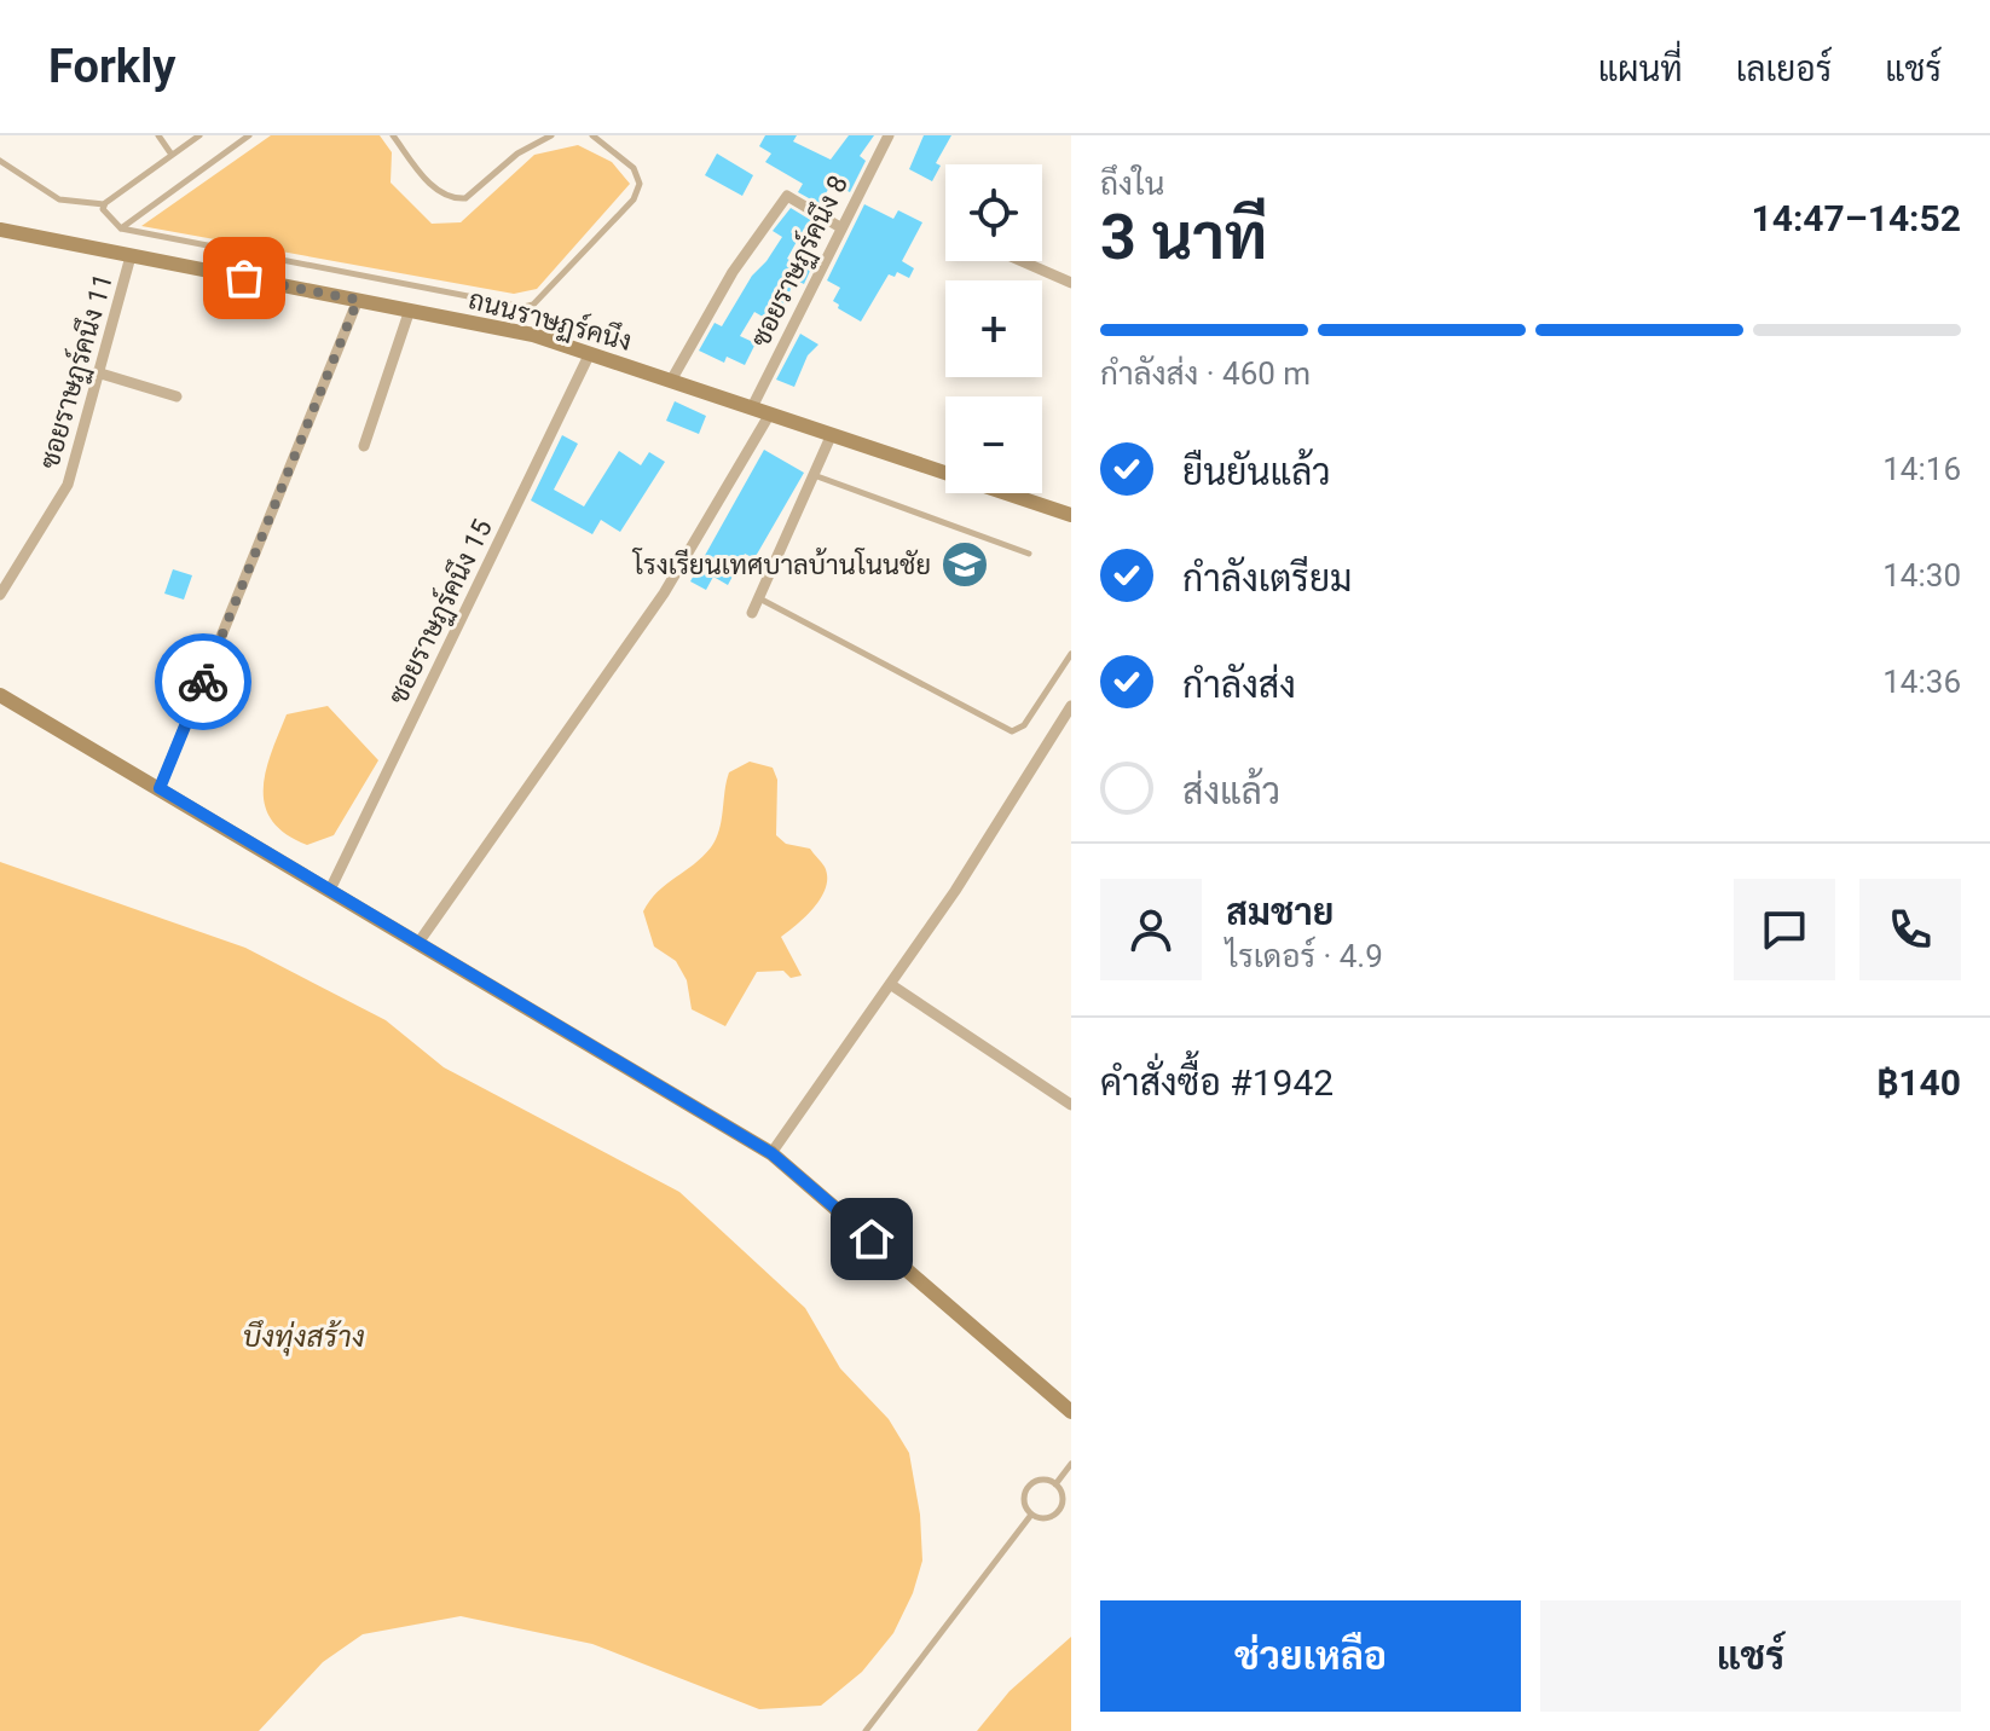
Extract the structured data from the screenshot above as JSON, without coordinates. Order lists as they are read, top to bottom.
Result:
{
  "streets": {
    "street": [
      "ซอยราษฏร์คนึง 8",
      "ถนนราษฏร์คนึง",
      "ซอยราษฏร์คนึง 11",
      "ซอยราษฏร์คนึง 15"
    ]
  },
  "crossings": [
    ["ซอยราษฏร์คนึง 8", "ถนนราษฏร์คนึง"],
    ["ถนนราษฏร์คนึง", "ซอยราษฏร์คนึง 11"],
    ["ถนนราษฏร์คนึง", "ซอยราษฏร์คนึง 15"]
  ],
  "water": ["บึงทุ่งสร้าง"],
  "places": {
    "school or university": ["โรงเรียนเทศบาลบ้านโนนชัย"]
  },
  "page": {
    "header": "Forkly",
    "nav": ["แผนที่", "เลเยอร์", "แชร์"],
    "heading": ["3 นาที", "ถึงใน", "14:47–14:52"],
    "panel": [
      "สมชาย",
      "ไรเดอร์ · 4.9",
      "คำสั่งซื้อ #1942",
      "฿140"
    ],
    "map_buttons": ["+", "−"],
    "bar": "กำลังส่ง · 460 m",
    "list": [
      ["ยืนยันแล้ว", "14:16"],
      ["กำลังเตรียม", "14:30"],
      ["กำลังส่ง", "14:36"],
      "ส่งแล้ว"
    ],
    "buttons": ["ช่วยเหลือ", "แชร์"]
  }
}
